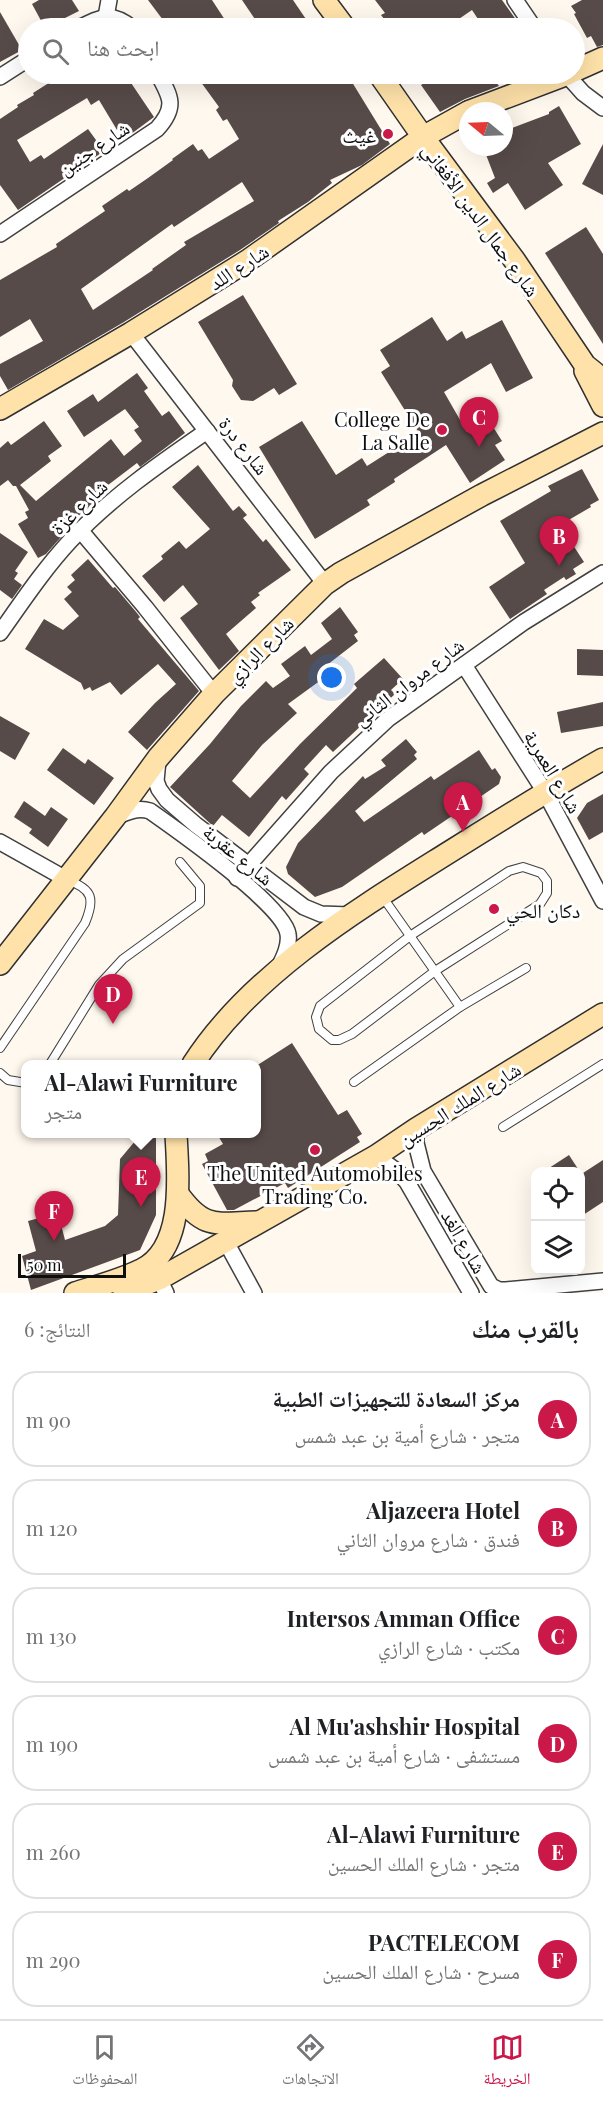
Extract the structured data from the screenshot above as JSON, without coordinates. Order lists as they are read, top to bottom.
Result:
{
  "streets": {
    "street": [
      "شارع جنين",
      "شارع جمال الدين الأفغاني",
      "شارع اللد",
      "شارع درة",
      "شارع غزة",
      "شارع الرازي",
      "شارع مروان الثاني",
      "شارع العمرية",
      "شارع عقربة",
      "شارع الملك الحسين",
      "شارع الغد"
    ]
  },
  "crossings": [
    ["شارع جمال الدين الأفغاني", "شارع اللد"],
    ["شارع اللد", "شارع درة"],
    ["شارع درة", "شارع غزة"],
    ["شارع درة", "شارع الرازي"],
    ["شارع الرازي", "شارع عقربة"],
    ["شارع مروان الثاني", "شارع العمرية"],
    ["شارع مروان الثاني", "شارع عقربة"],
    ["شارع الملك الحسين", "شارع الغد"]
  ],
  "places": [
    "غيث",
    "College De La Salle",
    "دكان الحي",
    "The United Automobiles Trading Co."
  ],
  "scale_bar": "50 m",
  "north": "left",
  "page": {
    "search": "ابحث هنا",
    "pins": [
      "C",
      "B",
      "A",
      "D",
      "E",
      "F"
    ],
    "popup": ["Al-Alawi Furniture", "متجر"],
    "scale": "50 m",
    "heading": ["بالقرب منك", "النتائج: 6"],
    "list": [
      {
        "mark": "A",
        "name": "مركز السعادة للتجهيزات الطبية",
        "note": "متجر · شارع أمية بن عبد شمس",
        "value": "90 m"
      },
      {
        "mark": "B",
        "name": "Aljazeera Hotel",
        "note": "فندق · شارع مروان الثاني",
        "value": "120 m"
      },
      {
        "mark": "C",
        "name": "Intersos Amman Office",
        "note": "مكتب · شارع الرازي",
        "value": "130 m"
      },
      {
        "mark": "D",
        "name": "Al Mu'ashshir Hospital",
        "note": "مستشفى · شارع أمية بن عبد شمس",
        "value": "190 m"
      },
      {
        "mark": "E",
        "name": "Al-Alawi Furniture",
        "note": "متجر · شارع الملك الحسين",
        "value": "260 m"
      },
      {
        "mark": "F",
        "name": "PACTELECOM",
        "note": "مسرح · شارع الملك الحسين",
        "value": "290 m"
      }
    ],
    "nav": ["الخريطة", "الاتجاهات", "المحفوظات"]
  }
}
